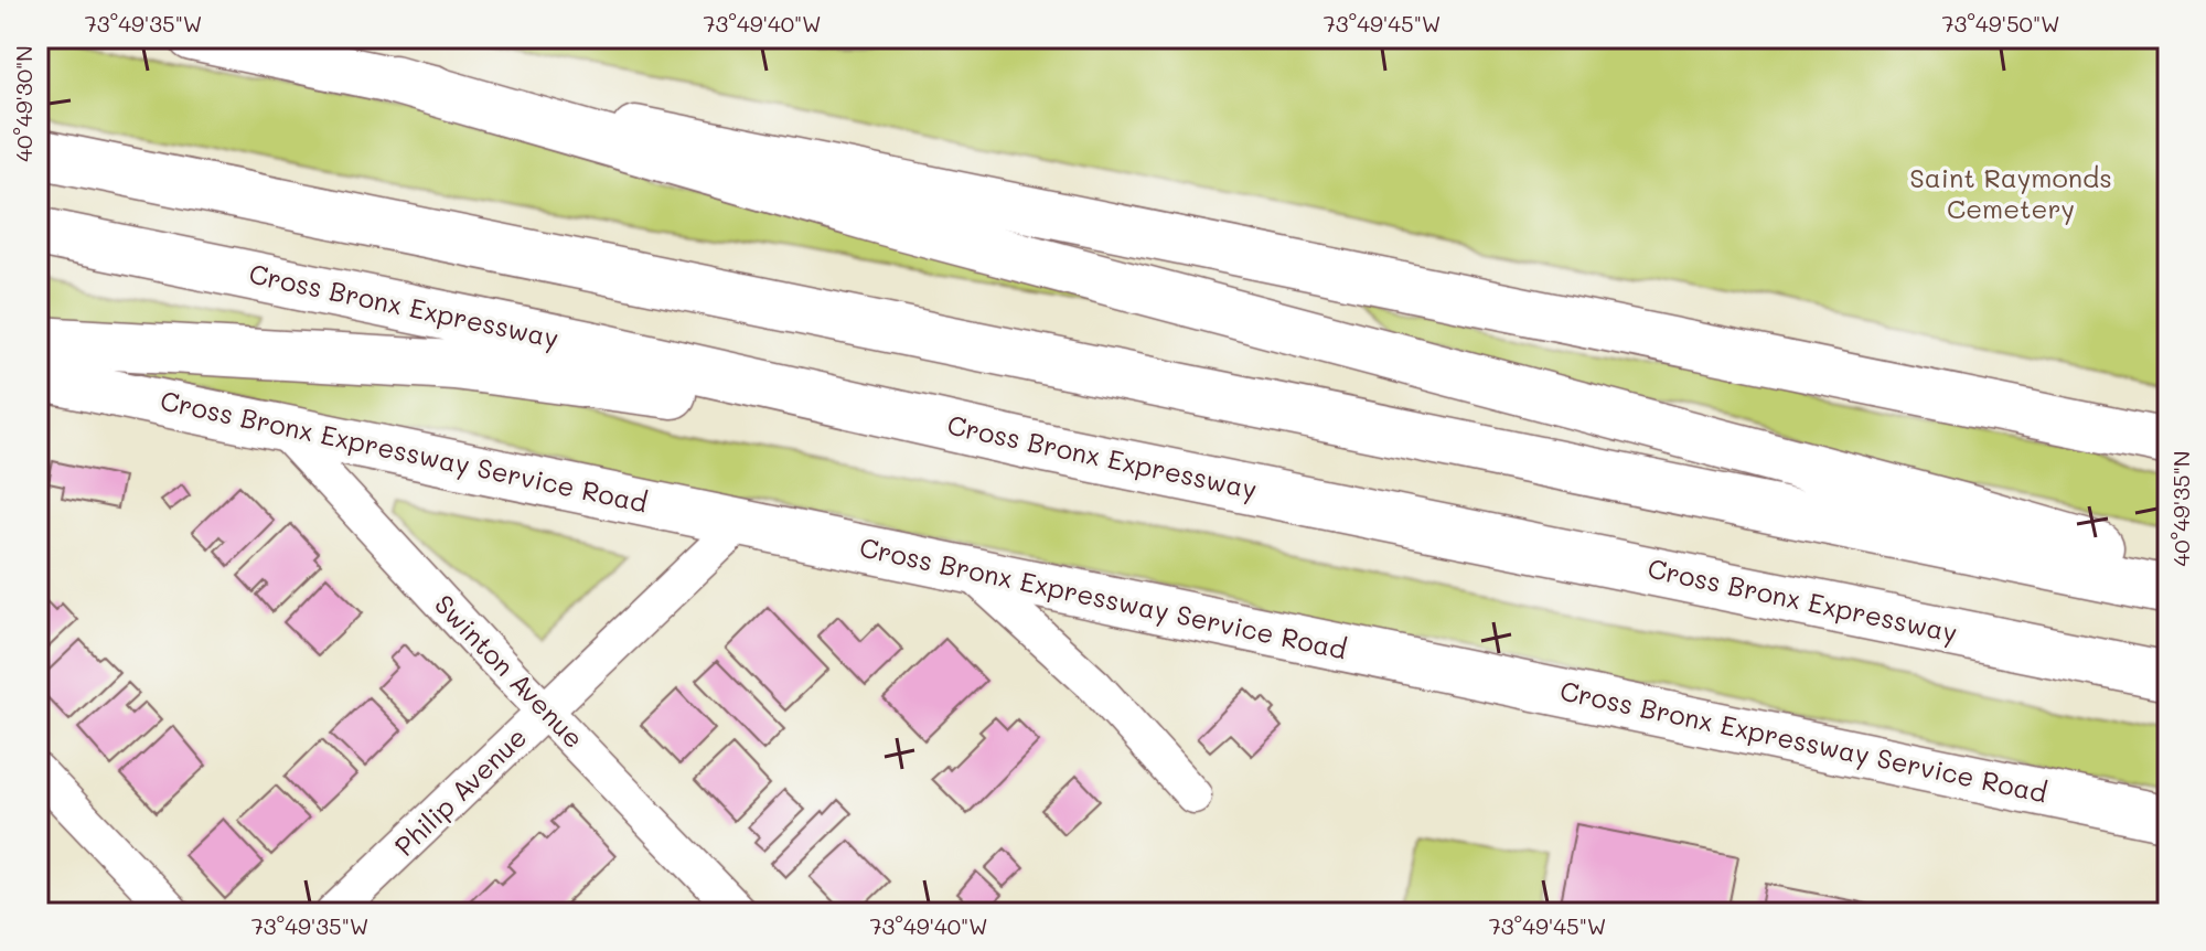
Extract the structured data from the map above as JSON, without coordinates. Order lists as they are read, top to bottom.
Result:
{
  "streets": {
    "highway": ["Cross Bronx Expressway"],
    "street": ["Cross Bronx Expressway Service Road", "Swinton Avenue", "Philip Avenue"]
  },
  "crossings": [
    ["Cross Bronx Expressway Service Road", "Swinton Avenue"],
    ["Cross Bronx Expressway Service Road", "Philip Avenue"],
    ["Swinton Avenue", "Philip Avenue"]
  ],
  "parks": ["Saint Raymonds Cemetery"],
  "coordinates": [
    "73°49'35\"W",
    "73°49'40\"W",
    "73°49'45\"W",
    "73°49'50\"W",
    "40°49'30\"N",
    "40°49'35\"N"
  ]
}
